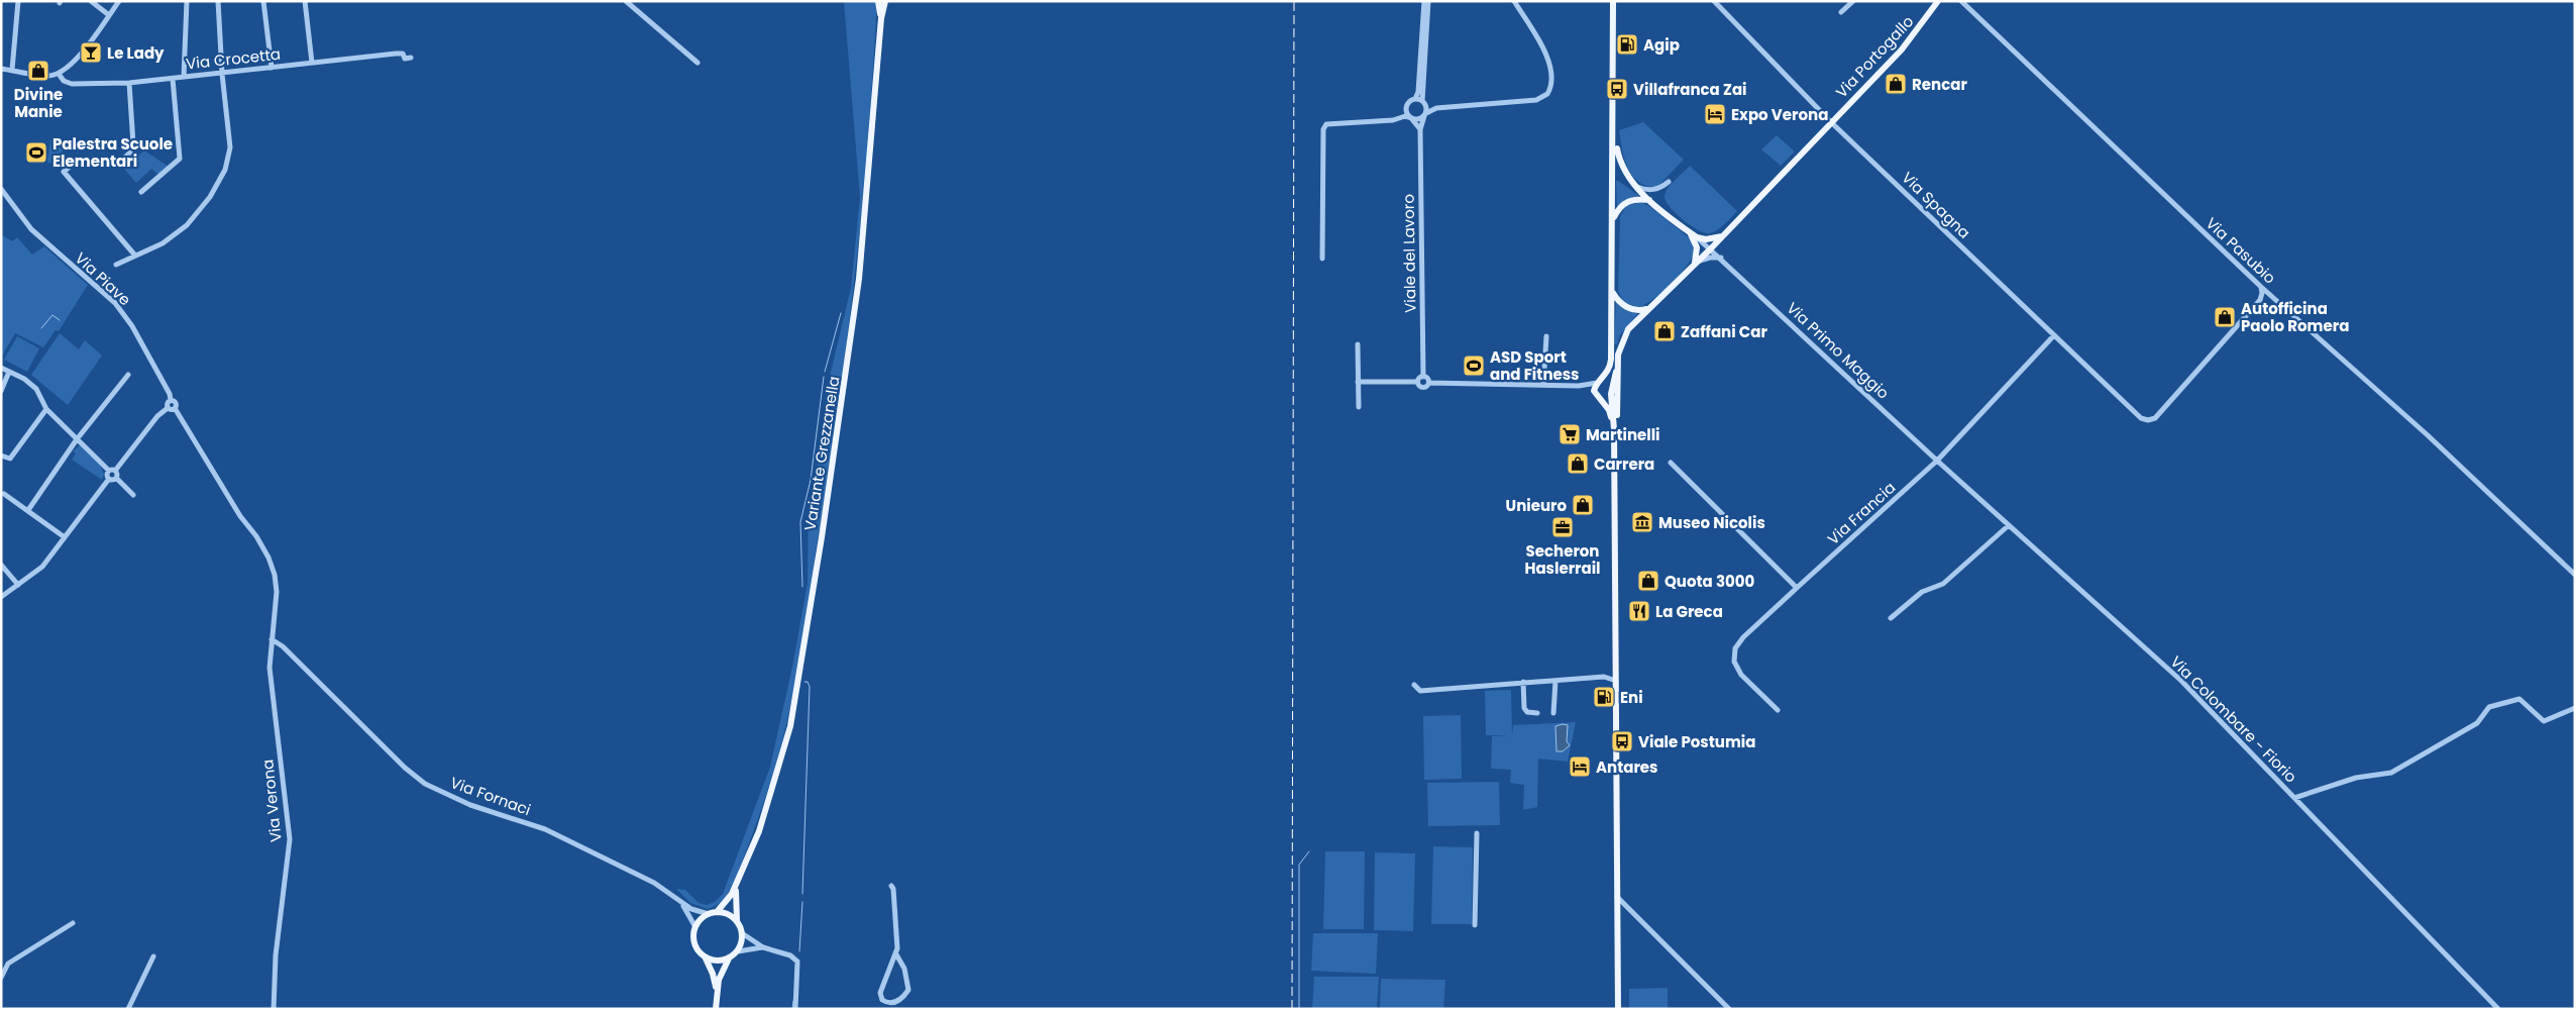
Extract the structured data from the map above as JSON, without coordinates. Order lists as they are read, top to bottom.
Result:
{
  "streets": {
    "main road": ["Via Portogallo", "Via Primo Maggio", "Variante Grezzanella"],
    "street": [
      "Via Crocetta",
      "Via Spagna",
      "Via Pasubio",
      "Viale del Lavoro",
      "Via Piave",
      "Via Francia",
      "Via Colombare - Fiorio",
      "Via Fornaci",
      "Via Verona"
    ]
  },
  "crossings": [
    ["Via Portogallo", "Via Spagna"],
    ["Via Portogallo", "Via Primo Maggio"],
    ["Via Spagna", "Via Pasubio"],
    ["Via Spagna", "Via Francia"],
    ["Via Primo Maggio", "Via Francia"],
    ["Via Primo Maggio", "Via Colombare - Fiorio"],
    ["Via Francia", "Via Colombare - Fiorio"],
    ["Via Fornaci", "Via Verona"]
  ],
  "places": {
    "fuel station": ["Agip", "Eni"],
    "bar": ["Le Lady"],
    "shop": [
      "Divine Manie",
      "Rencar",
      "Autofficina Paolo Romera",
      "Zaffani Car",
      "Carrera",
      "Unieuro",
      "Quota 3000"
    ],
    "bus stop": ["Villafranca Zai", "Viale Postumia"],
    "hotel": ["Expo Verona", "Antares"],
    "sports": ["Palestra Scuole Elementari", "ASD Sport and Fitness"],
    "supermarket": ["Martinelli"],
    "museum": ["Museo Nicolis"],
    "office": ["Secheron Haslerrail"],
    "restaurant": ["La Greca"]
  }
}
